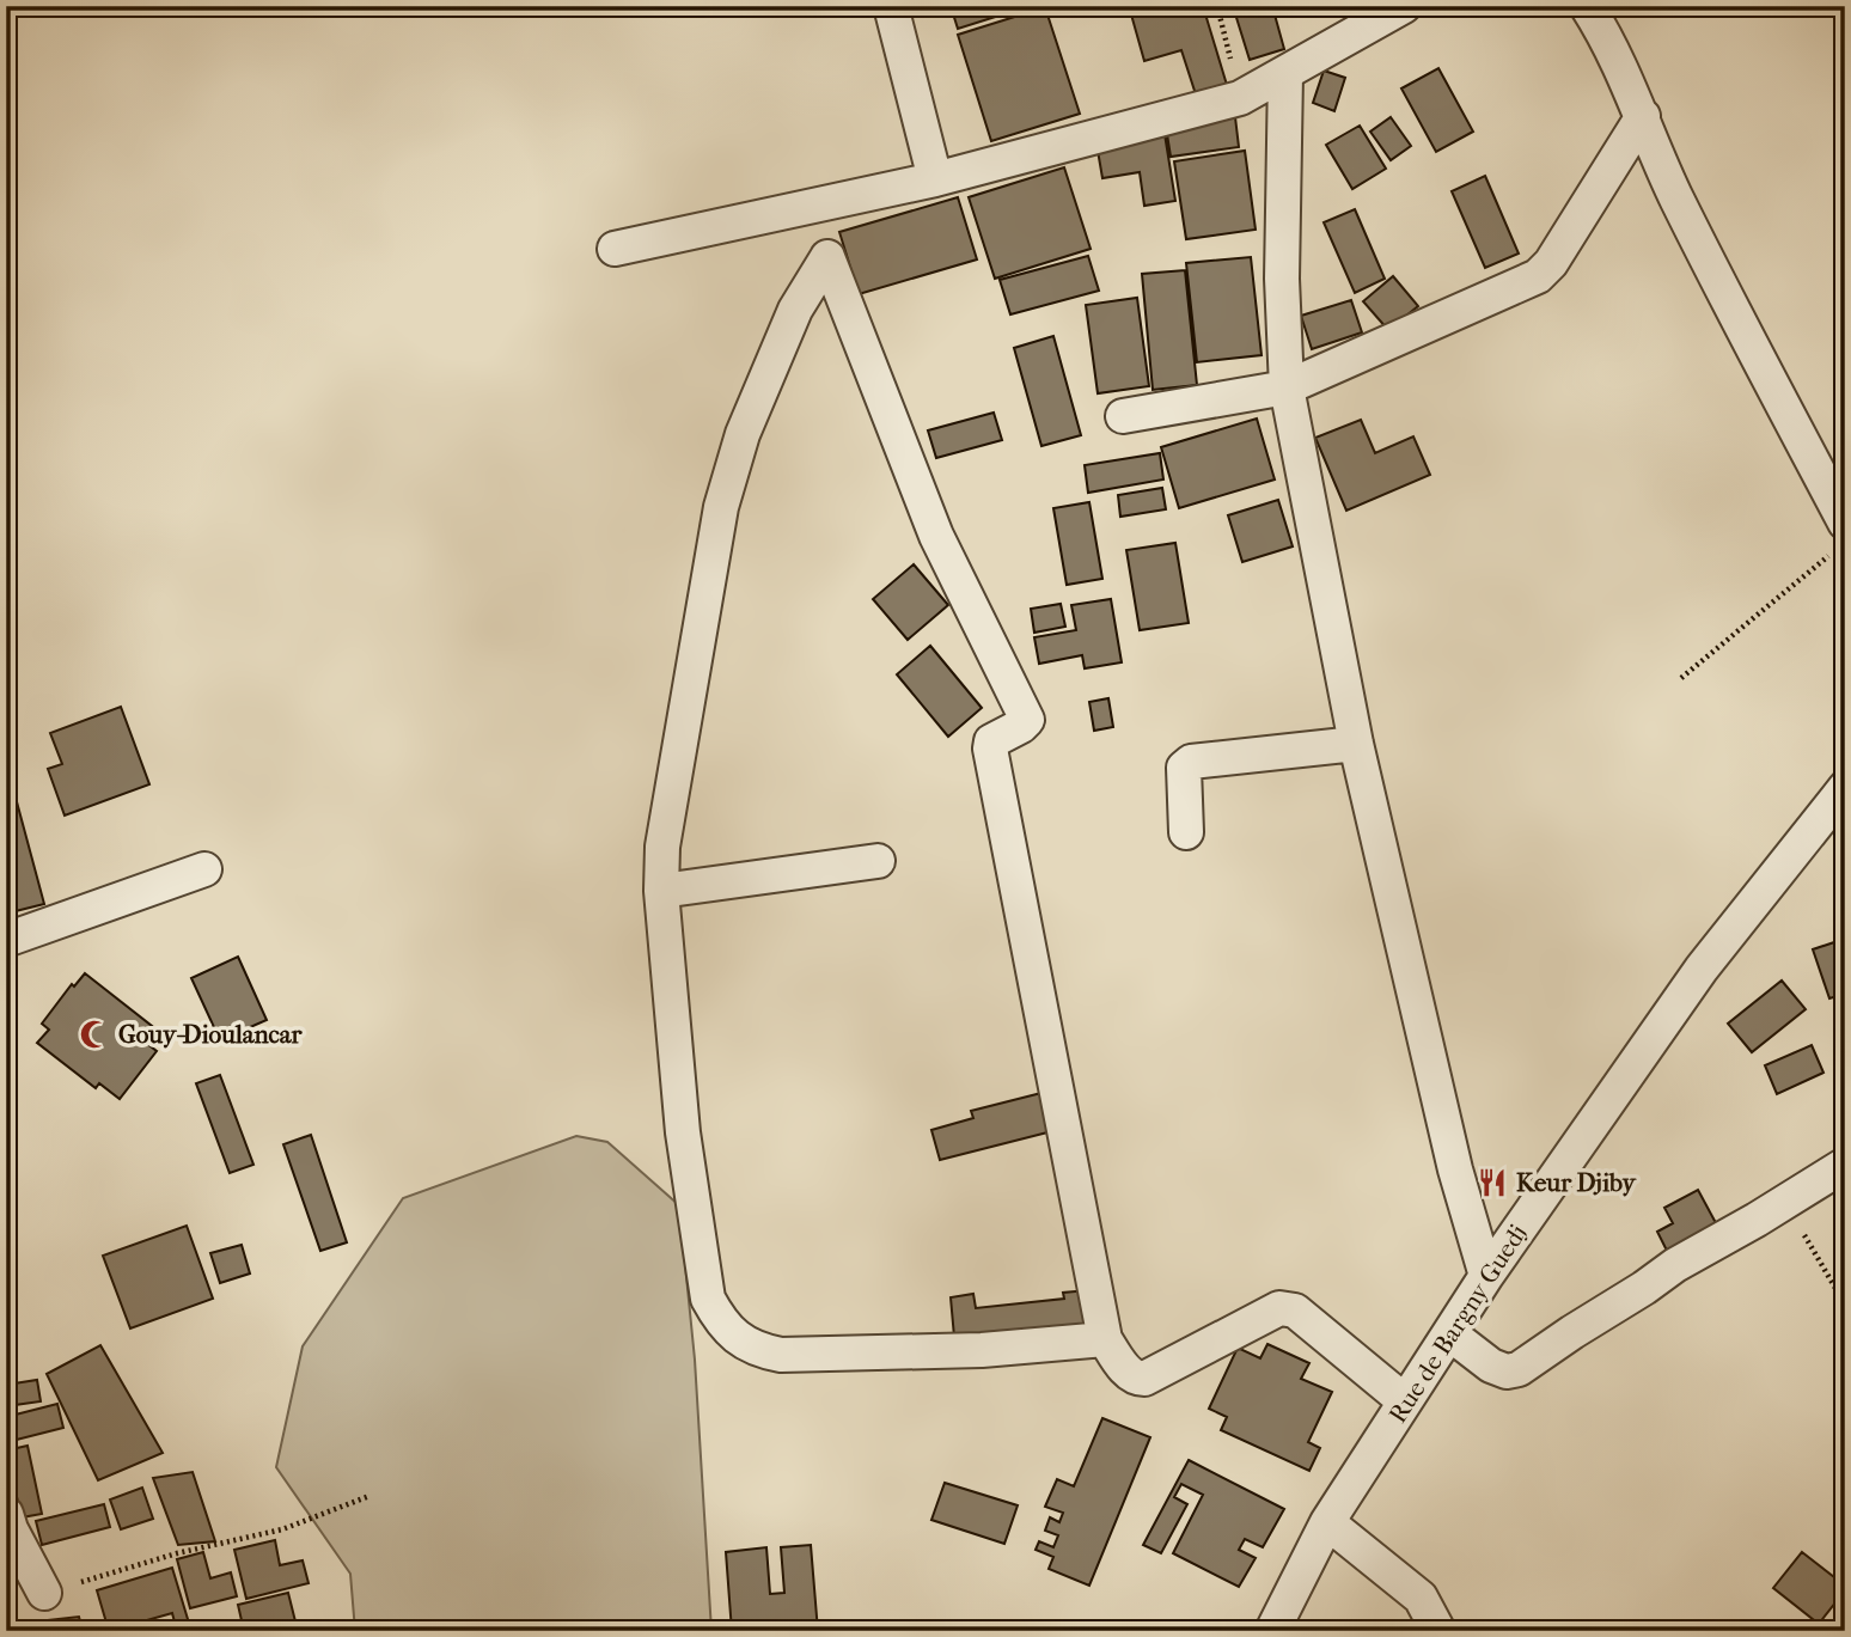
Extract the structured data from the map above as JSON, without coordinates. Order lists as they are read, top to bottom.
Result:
{
  "streets": {
    "street": ["Rue de Bargny Guedj"]
  },
  "places": {
    "mosque": ["Gouy-Dioulancar"],
    "restaurant": ["Keur Djiby"]
  }
}
